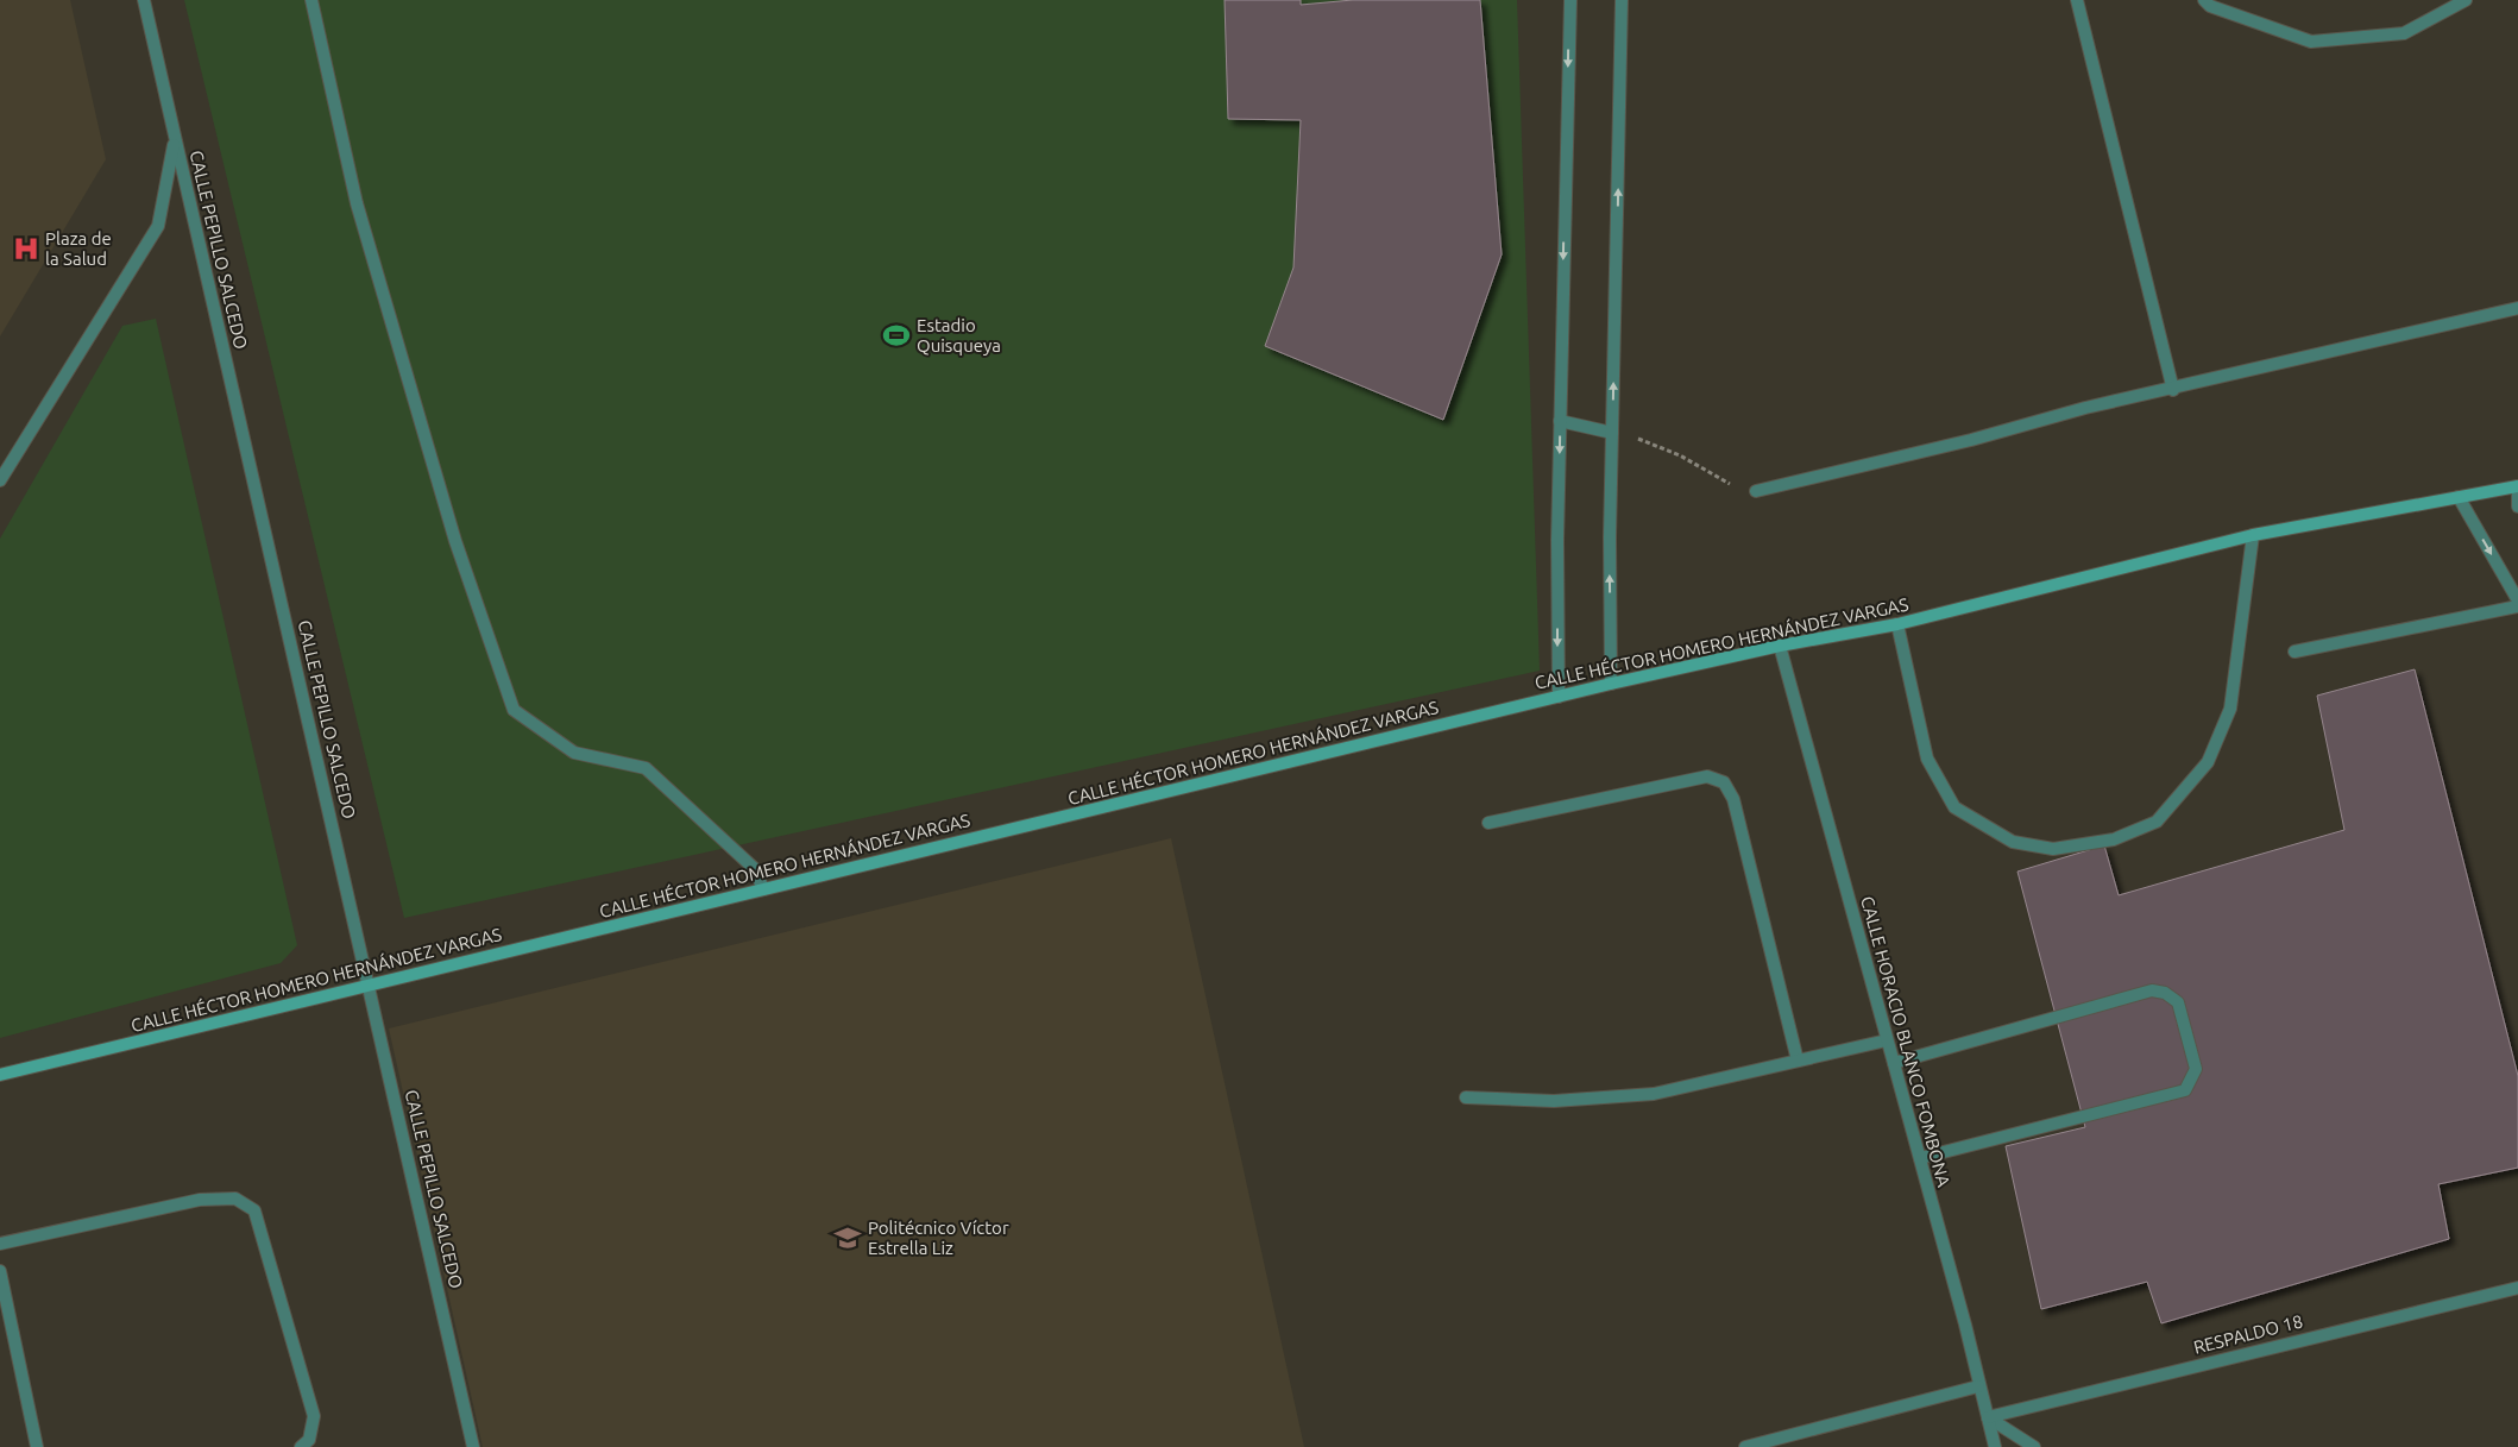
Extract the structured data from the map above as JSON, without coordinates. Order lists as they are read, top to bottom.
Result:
{
  "streets": {
    "street": [
      "CALLE PEPILLO SALCEDO",
      "CALLE HÉCTOR HOMERO HERNÁNDEZ VARGAS",
      "CALLE HORACIO BLANCO FOMBONA",
      "RESPALDO 18"
    ]
  },
  "crossings": [
    ["CALLE PEPILLO SALCEDO", "CALLE HÉCTOR HOMERO HERNÁNDEZ VARGAS"],
    ["CALLE HÉCTOR HOMERO HERNÁNDEZ VARGAS", "CALLE HORACIO BLANCO FOMBONA"],
    ["CALLE HORACIO BLANCO FOMBONA", "RESPALDO 18"]
  ],
  "places": {
    "hospital": ["Plaza de la Salud"],
    "sports": ["Estadio Quisqueya"],
    "school or university": ["Politécnico Víctor Estrella Liz"]
  }
}
